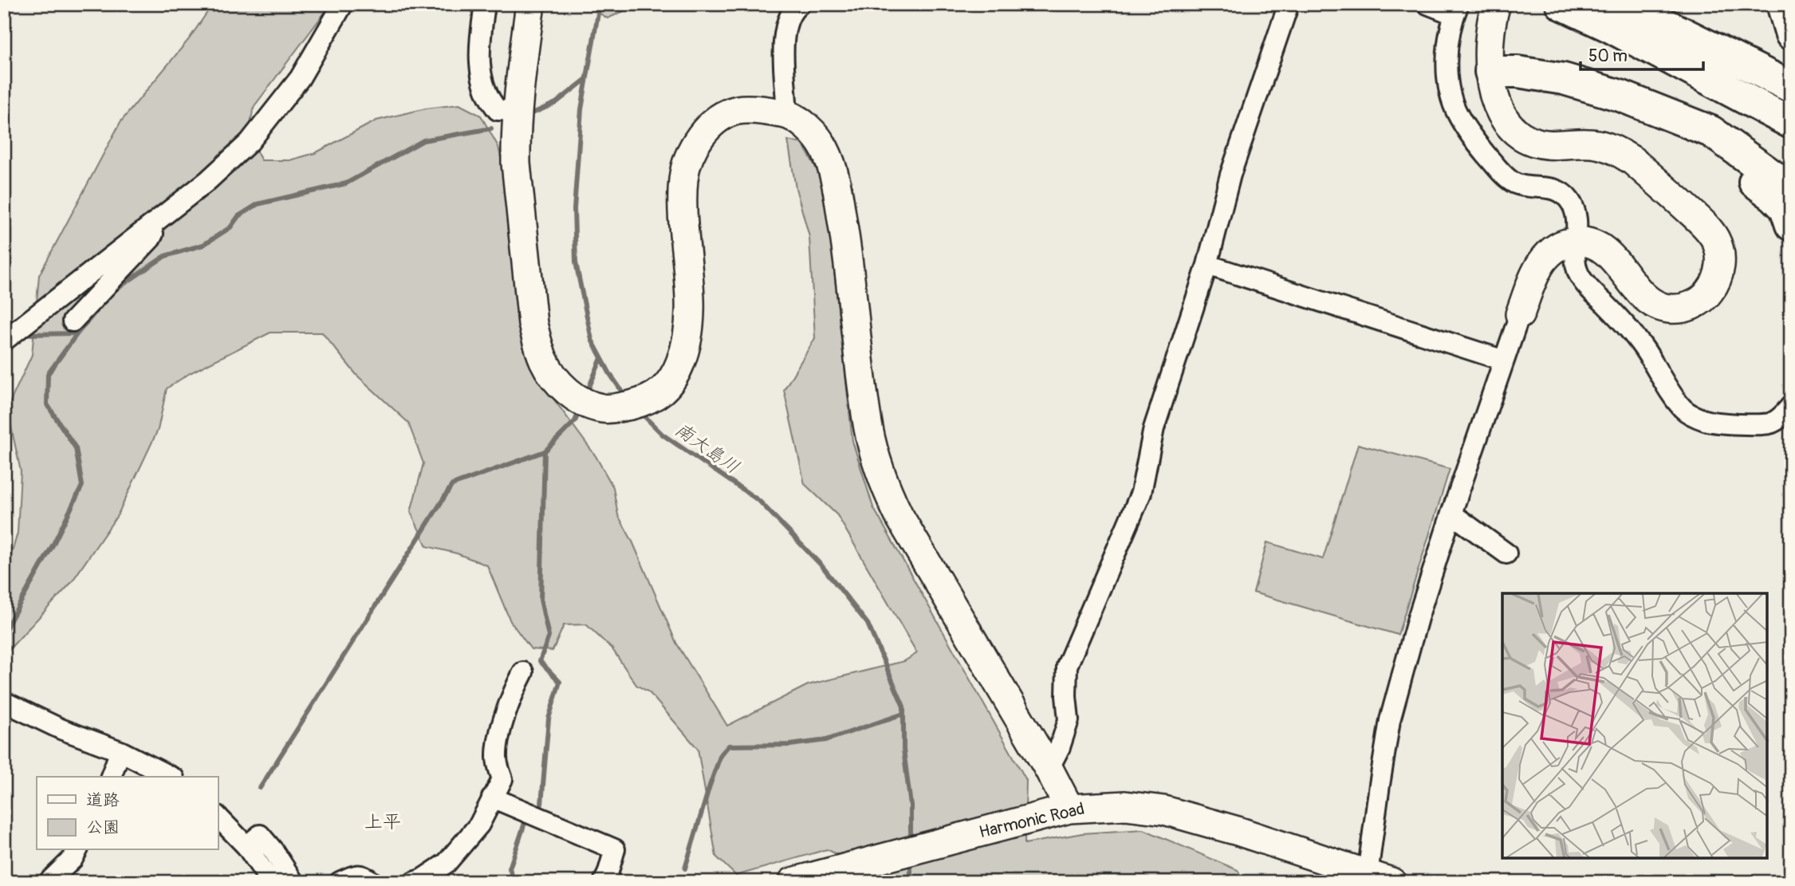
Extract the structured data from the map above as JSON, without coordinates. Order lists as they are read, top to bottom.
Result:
{
  "streets": {
    "street": ["Harmonic Road"]
  },
  "districts": ["上平"],
  "water": ["南大島川"],
  "legend": ["道路", "公園"],
  "scale_bar": "50 m"
}
